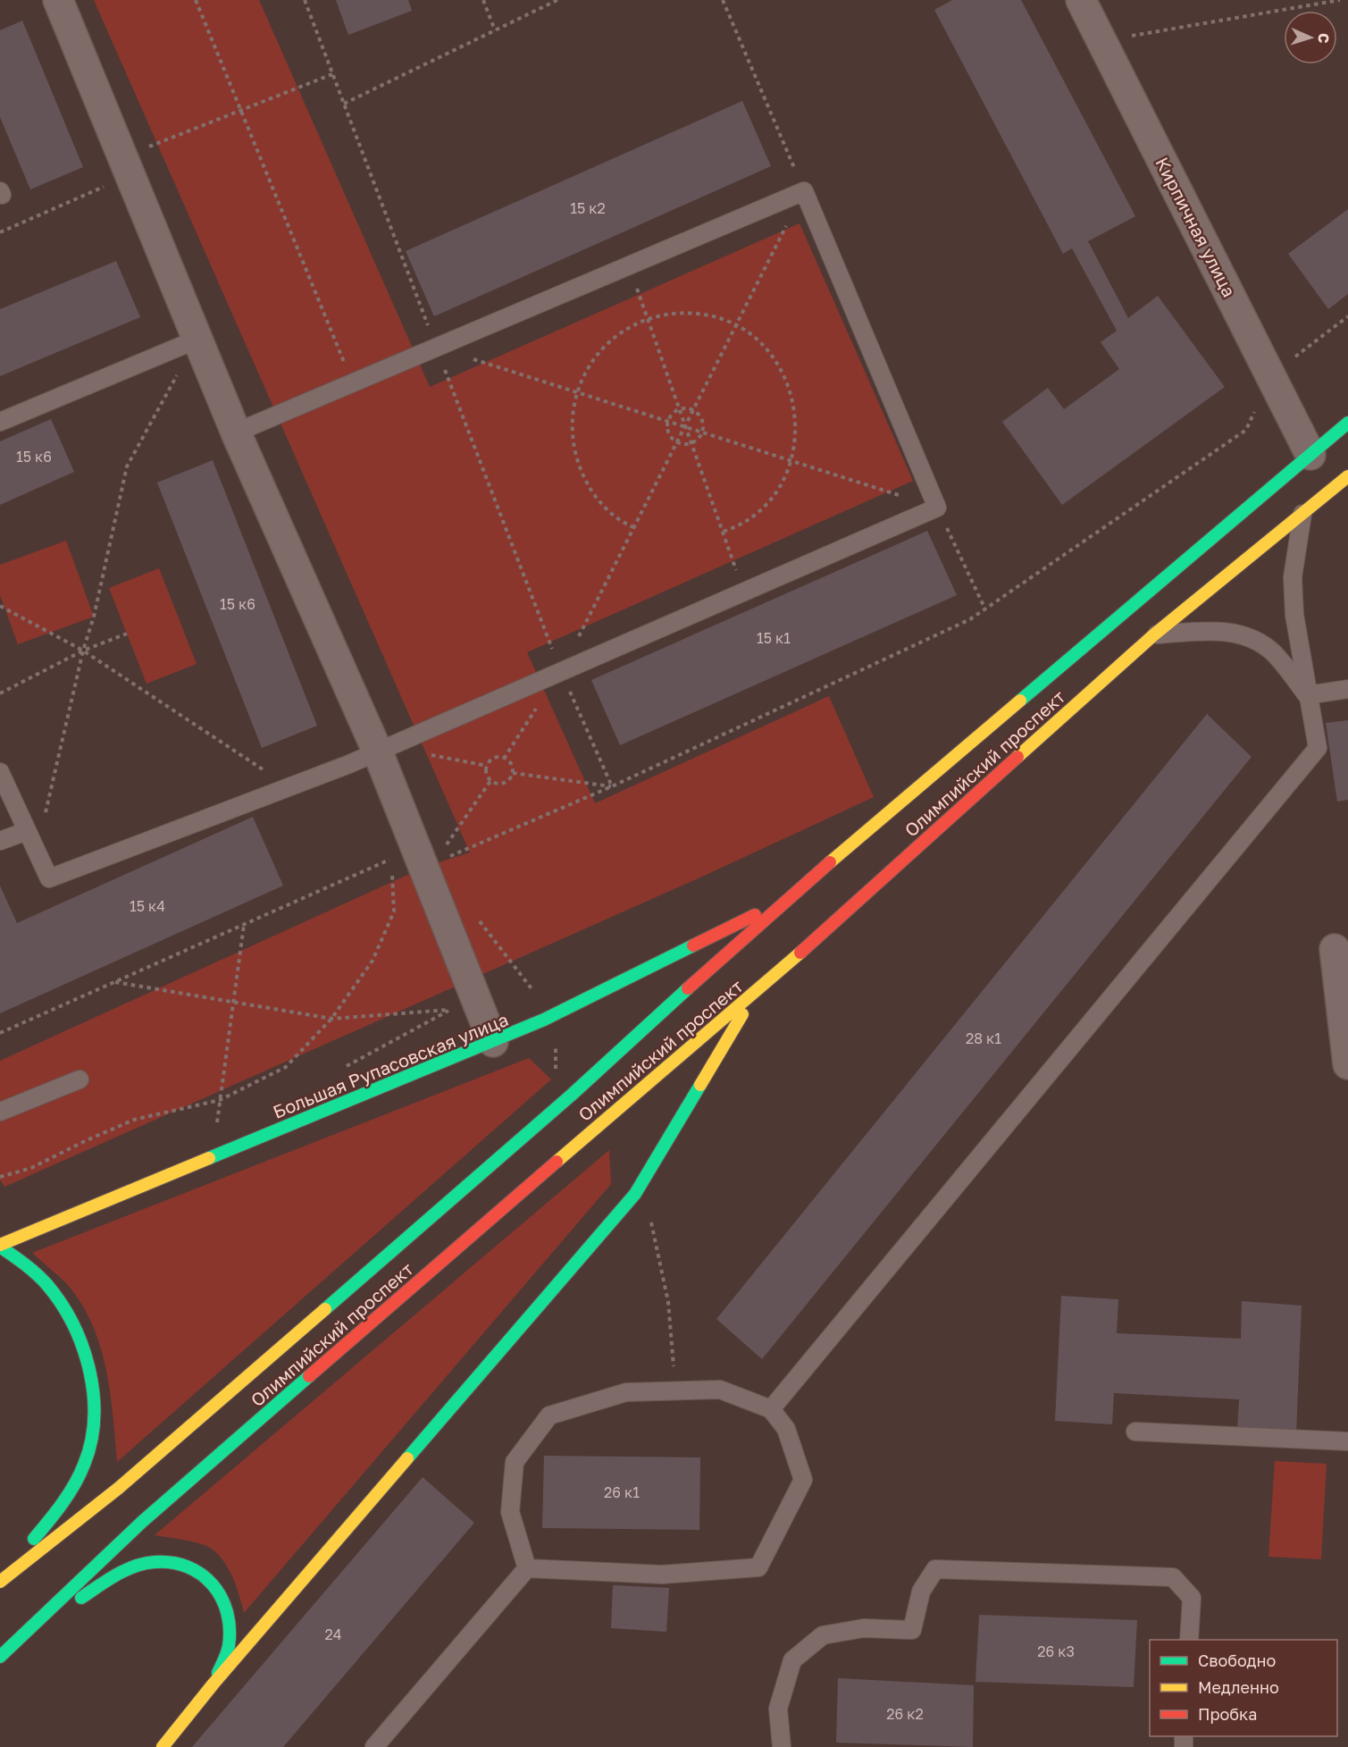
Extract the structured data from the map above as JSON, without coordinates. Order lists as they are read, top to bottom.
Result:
{
  "streets": {
    "main road": ["Олимпийский проспект", "Большая Рупасовская улица"],
    "street": ["Кирпичная улица"]
  },
  "crossings": [
    ["Кирпичная улица", "Олимпийский проспект"],
    ["Олимпийский проспект", "Большая Рупасовская улица"]
  ],
  "house_numbers": [
    "15 к2",
    "15 к6",
    "15 к6",
    "15 к1",
    "15 к4",
    "28 к1",
    "26 к1",
    "24",
    "26 к3",
    "26 к2"
  ],
  "legend": ["Свободно", "Медленно", "Пробка"],
  "north": "right"
}
